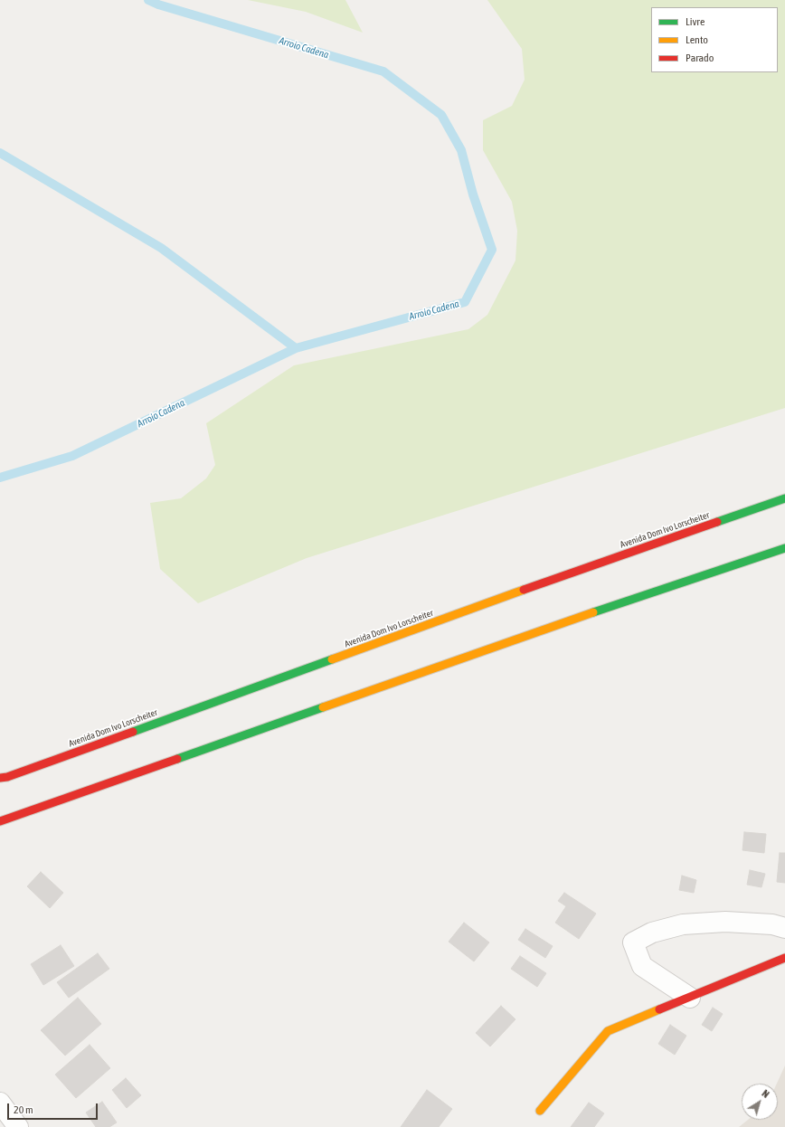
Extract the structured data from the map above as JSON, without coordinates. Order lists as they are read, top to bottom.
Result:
{
  "streets": {
    "main road": ["Avenida Dom Ivo Lorscheiter"]
  },
  "water": ["Arroio Cadena"],
  "legend": ["Livre", "Lento", "Parado"],
  "scale_bar": "20 m",
  "north": "top right"
}
